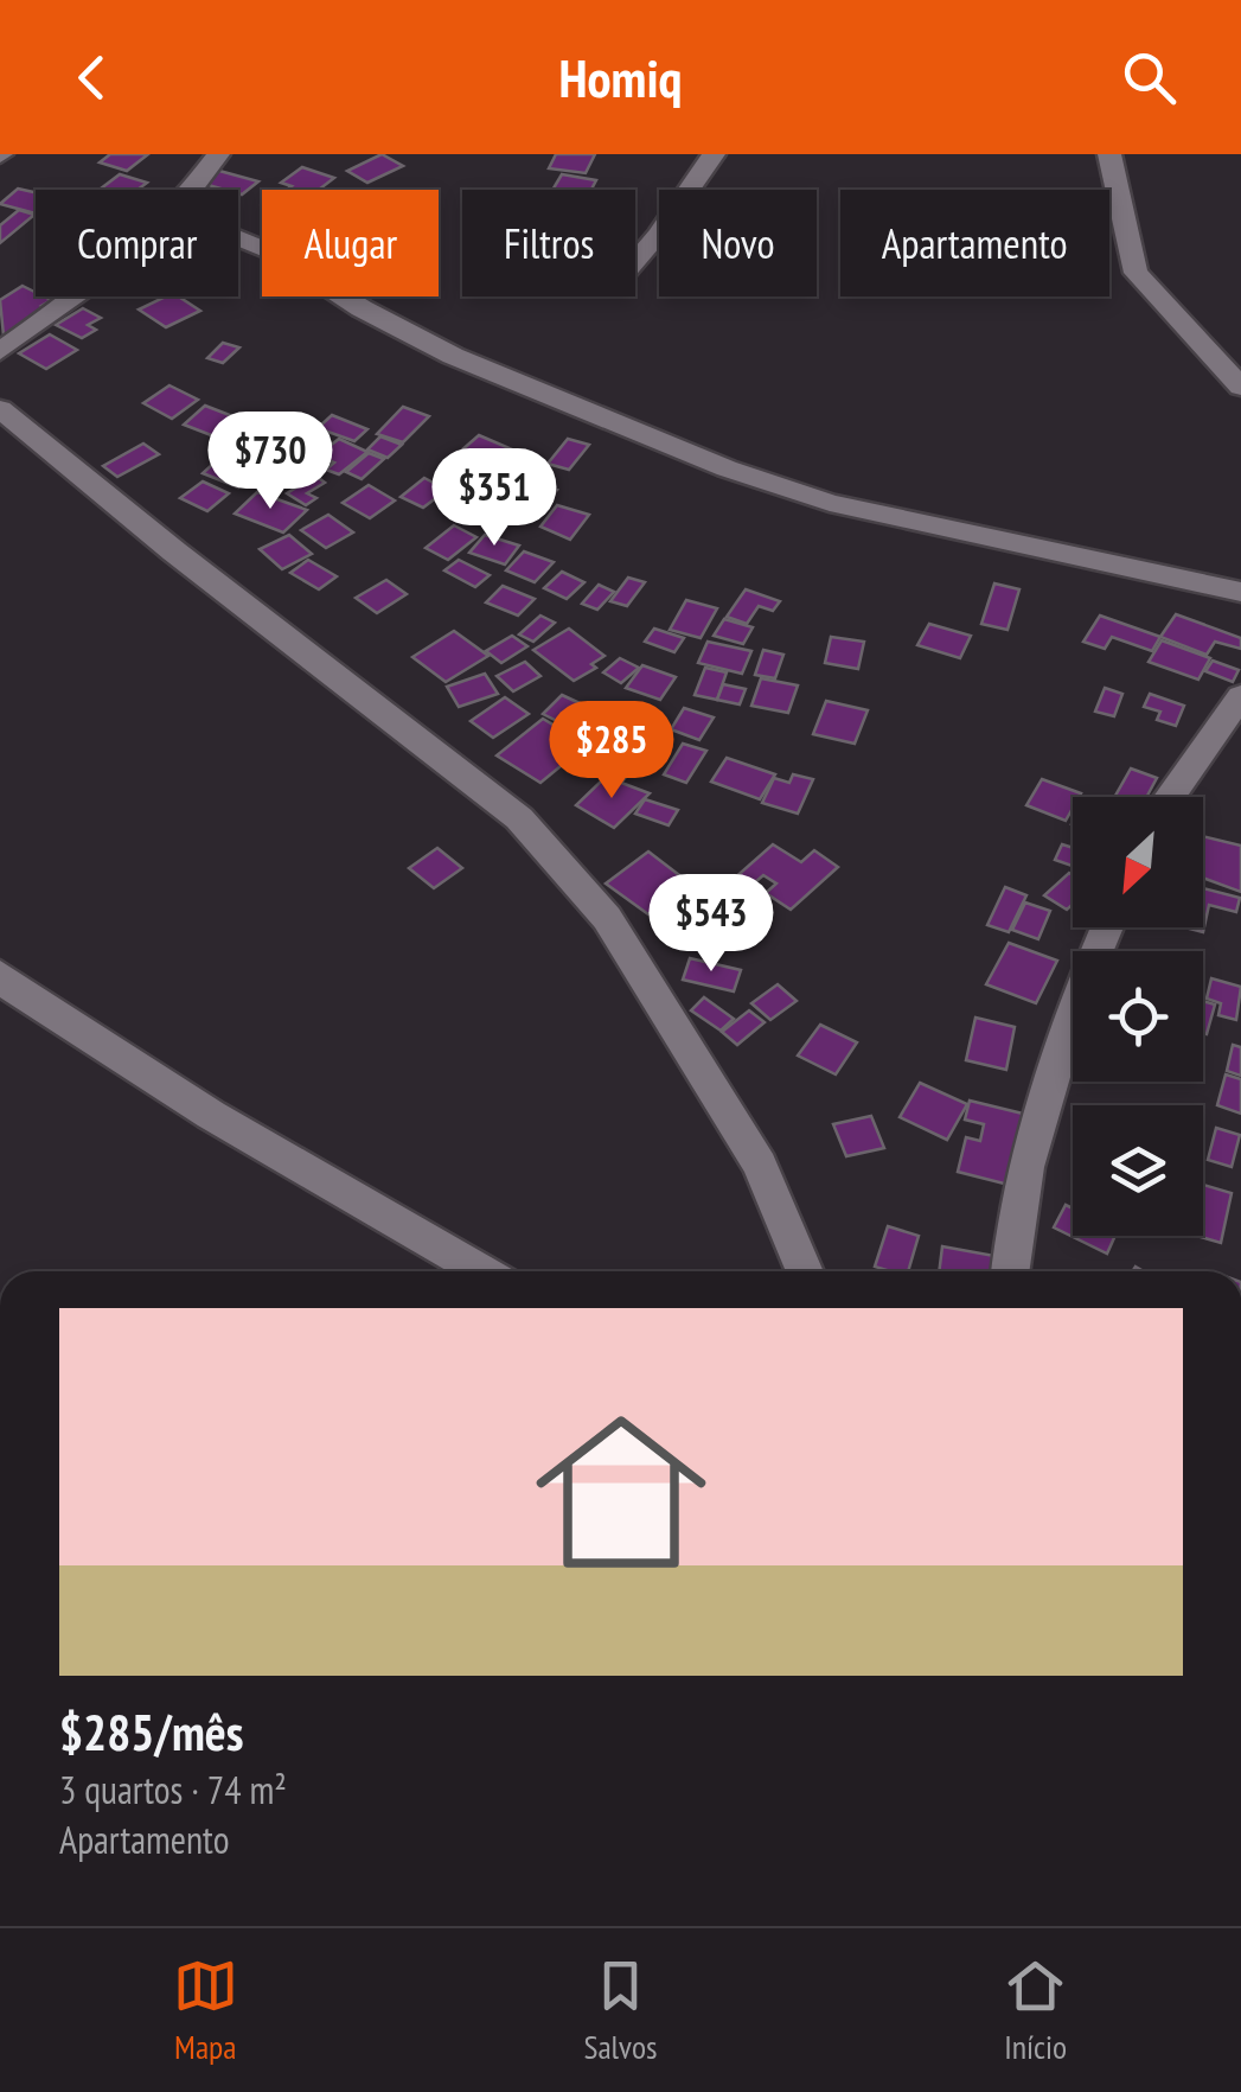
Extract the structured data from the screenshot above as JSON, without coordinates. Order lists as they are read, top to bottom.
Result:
{
  "north": "bottom left",
  "page": {
    "header": "Homiq",
    "chip": [
      "Comprar",
      "Alugar",
      "Filtros",
      "Novo",
      "Apartamento"
    ],
    "price": [
      "$730",
      "$351",
      "$285",
      "$543"
    ],
    "list": [
      {
        "name": "$285/mês",
        "note": "3 quartos · 74 m² · Apartamento"
      }
    ],
    "tabs": ["Mapa", "Salvos", "Início"]
  }
}
